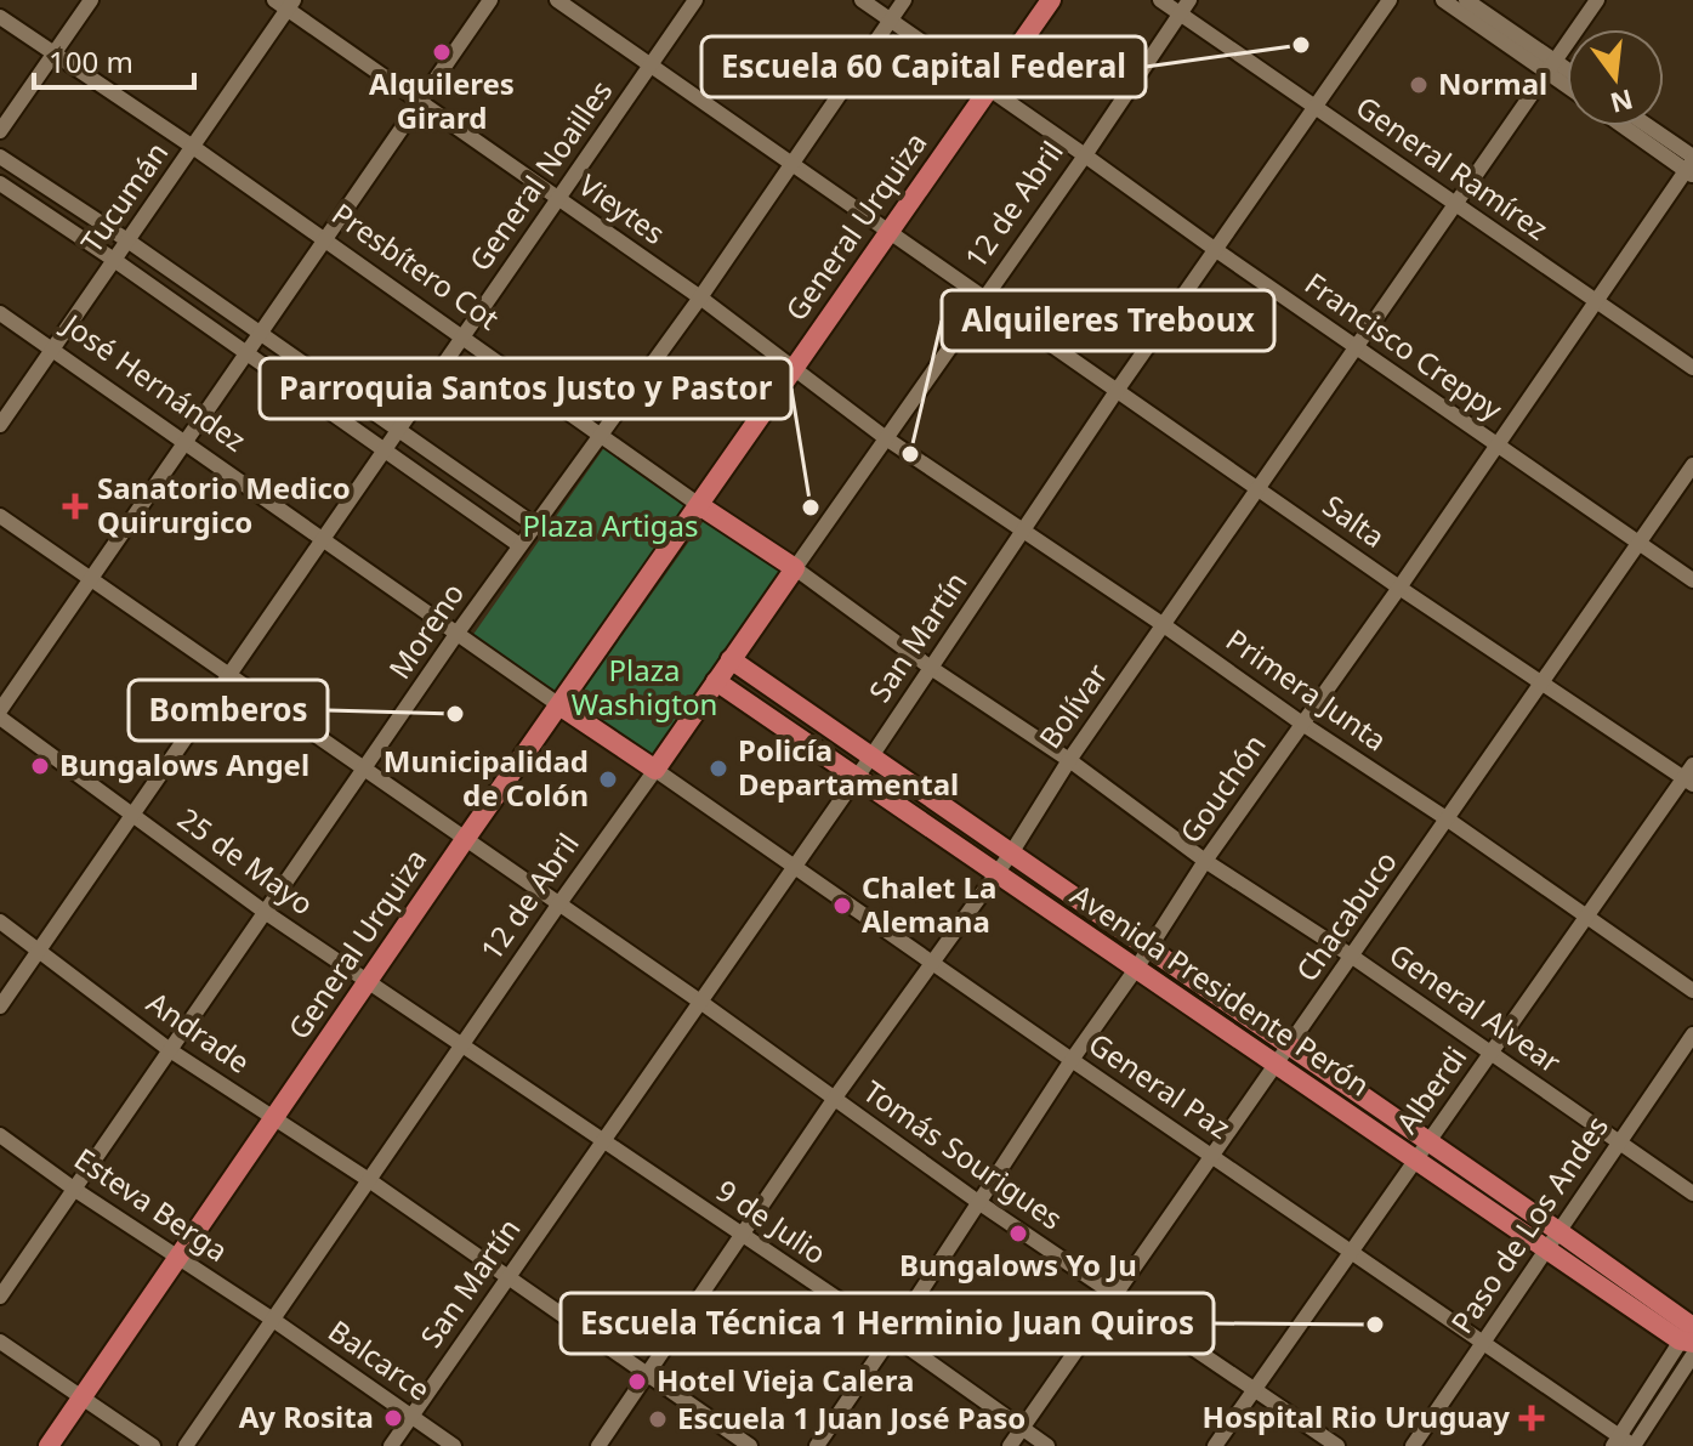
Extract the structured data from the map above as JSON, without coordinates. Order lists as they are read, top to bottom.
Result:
{
  "streets": {
    "main road": [
      "12 de Abril",
      "General Urquiza",
      "Presbítero Cot",
      "José Hernández",
      "Avenida Presidente Perón"
    ],
    "street": [
      "General Ramírez",
      "General Noailles",
      "Tucumán",
      "Vieytes",
      "Francisco Creppy",
      "Salta",
      "Moreno",
      "San Martín",
      "Primera Junta",
      "Bolívar",
      "Gouchón",
      "25 de Mayo",
      "Chacabuco",
      "General Alvear",
      "Andrade",
      "General Paz",
      "Alberdi",
      "Tomás Sourigues",
      "Esteva Berga",
      "9 de Julio",
      "Paso de Los Andes",
      "Balcarce"
    ]
  },
  "crossings": [
    ["General Ramírez", "12 de Abril"],
    ["General Ramírez", "San Martín"],
    ["General Ramírez", "Bolívar"],
    ["General Ramírez", "Gouchón"],
    ["General Noailles", "Vieytes"],
    ["General Noailles", "Presbítero Cot"],
    ["General Noailles", "José Hernández"],
    ["General Noailles", "Salta"],
    ["General Noailles", "25 de Mayo"],
    ["General Noailles", "Andrade"],
    ["General Noailles", "Tomás Sourigues"],
    ["Tucumán", "Vieytes"],
    ["Tucumán", "Presbítero Cot"],
    ["Tucumán", "José Hernández"],
    ["12 de Abril", "Vieytes"],
    ["12 de Abril", "Presbítero Cot"],
    ["12 de Abril", "Francisco Creppy"],
    ["12 de Abril", "José Hernández"],
    ["12 de Abril", "Salta"],
    ["12 de Abril", "Primera Junta"],
    ["12 de Abril", "25 de Mayo"],
    ["12 de Abril", "Avenida Presidente Perón"],
    ["12 de Abril", "General Alvear"],
    ["12 de Abril", "Andrade"],
    ["12 de Abril", "General Paz"],
    ["12 de Abril", "Tomás Sourigues"],
    ["12 de Abril", "Esteva Berga"],
    ["12 de Abril", "9 de Julio"],
    ["12 de Abril", "Balcarce"],
    ["Vieytes", "General Urquiza"],
    ["Vieytes", "Moreno"],
    ["Vieytes", "Primera Junta"],
    ["General Urquiza", "Presbítero Cot"],
    ["General Urquiza", "Francisco Creppy"],
    ["General Urquiza", "José Hernández"],
    ["General Urquiza", "Salta"],
    ["General Urquiza", "25 de Mayo"],
    ["General Urquiza", "Andrade"],
    ["General Urquiza", "Tomás Sourigues"],
    ["General Urquiza", "Esteva Berga"],
    ["Presbítero Cot", "Moreno"],
    ["Presbítero Cot", "General Alvear"],
    ["Francisco Creppy", "Moreno"],
    ["Francisco Creppy", "San Martín"],
    ["Francisco Creppy", "Bolívar"],
    ["Francisco Creppy", "Gouchón"],
    ["Francisco Creppy", "Chacabuco"],
    ["José Hernández", "Moreno"],
    ["José Hernández", "General Paz"],
    ["Salta", "Moreno"],
    ["Salta", "San Martín"],
    ["Salta", "Bolívar"],
    ["Salta", "Gouchón"],
    ["Salta", "Chacabuco"],
    ["Salta", "Alberdi"],
    ["Moreno", "25 de Mayo"],
    ["Moreno", "Andrade"],
    ["Moreno", "Tomás Sourigues"],
    ["Moreno", "Esteva Berga"],
    ["San Martín", "Primera Junta"],
    ["San Martín", "Avenida Presidente Perón"],
    ["San Martín", "General Alvear"],
    ["San Martín", "Andrade"],
    ["San Martín", "General Paz"],
    ["San Martín", "Tomás Sourigues"],
    ["San Martín", "9 de Julio"],
    ["San Martín", "Balcarce"],
    ["Primera Junta", "Bolívar"],
    ["Primera Junta", "Gouchón"],
    ["Primera Junta", "Chacabuco"],
    ["Primera Junta", "Alberdi"],
    ["Bolívar", "Avenida Presidente Perón"],
    ["Bolívar", "General Alvear"],
    ["Bolívar", "Andrade"],
    ["Bolívar", "General Paz"],
    ["Bolívar", "Tomás Sourigues"],
    ["Bolívar", "9 de Julio"],
    ["Gouchón", "Avenida Presidente Perón"],
    ["Gouchón", "General Alvear"],
    ["Gouchón", "General Paz"],
    ["Gouchón", "Tomás Sourigues"],
    ["Gouchón", "9 de Julio"],
    ["25 de Mayo", "9 de Julio"],
    ["Chacabuco", "Avenida Presidente Perón"],
    ["Chacabuco", "General Alvear"],
    ["Chacabuco", "General Paz"],
    ["Chacabuco", "Tomás Sourigues"],
    ["Chacabuco", "9 de Julio"],
    ["Avenida Presidente Perón", "Alberdi"],
    ["Avenida Presidente Perón", "Paso de Los Andes"],
    ["General Alvear", "Alberdi"],
    ["General Alvear", "Paso de Los Andes"],
    ["General Paz", "Alberdi"],
    ["General Paz", "Paso de Los Andes"],
    ["Alberdi", "Tomás Sourigues"],
    ["Esteva Berga", "Balcarce"]
  ],
  "parks": ["Plaza Artigas", "Plaza Washigton"],
  "places": {
    "other": [
      "Escuela 60 Capital Federal",
      "Alquileres Girard",
      "Normal",
      "Alquileres Treboux",
      "Parroquia Santos Justo y Pastor",
      "Bomberos",
      "Bungalows Angel",
      "Policía Departamental",
      "Municipalidad de Colón",
      "Chalet La Alemana",
      "Bungalows Yo Ju",
      "Escuela Técnica 1 Herminio Juan Quiros",
      "Hotel Vieja Calera",
      "Ay Rosita",
      "Escuela 1 Juan José Paso"
    ],
    "health": ["Sanatorio Medico Quirurgico", "Hospital Rio Uruguay"]
  },
  "scale_bar": "100 m",
  "north": "bottom"
}
